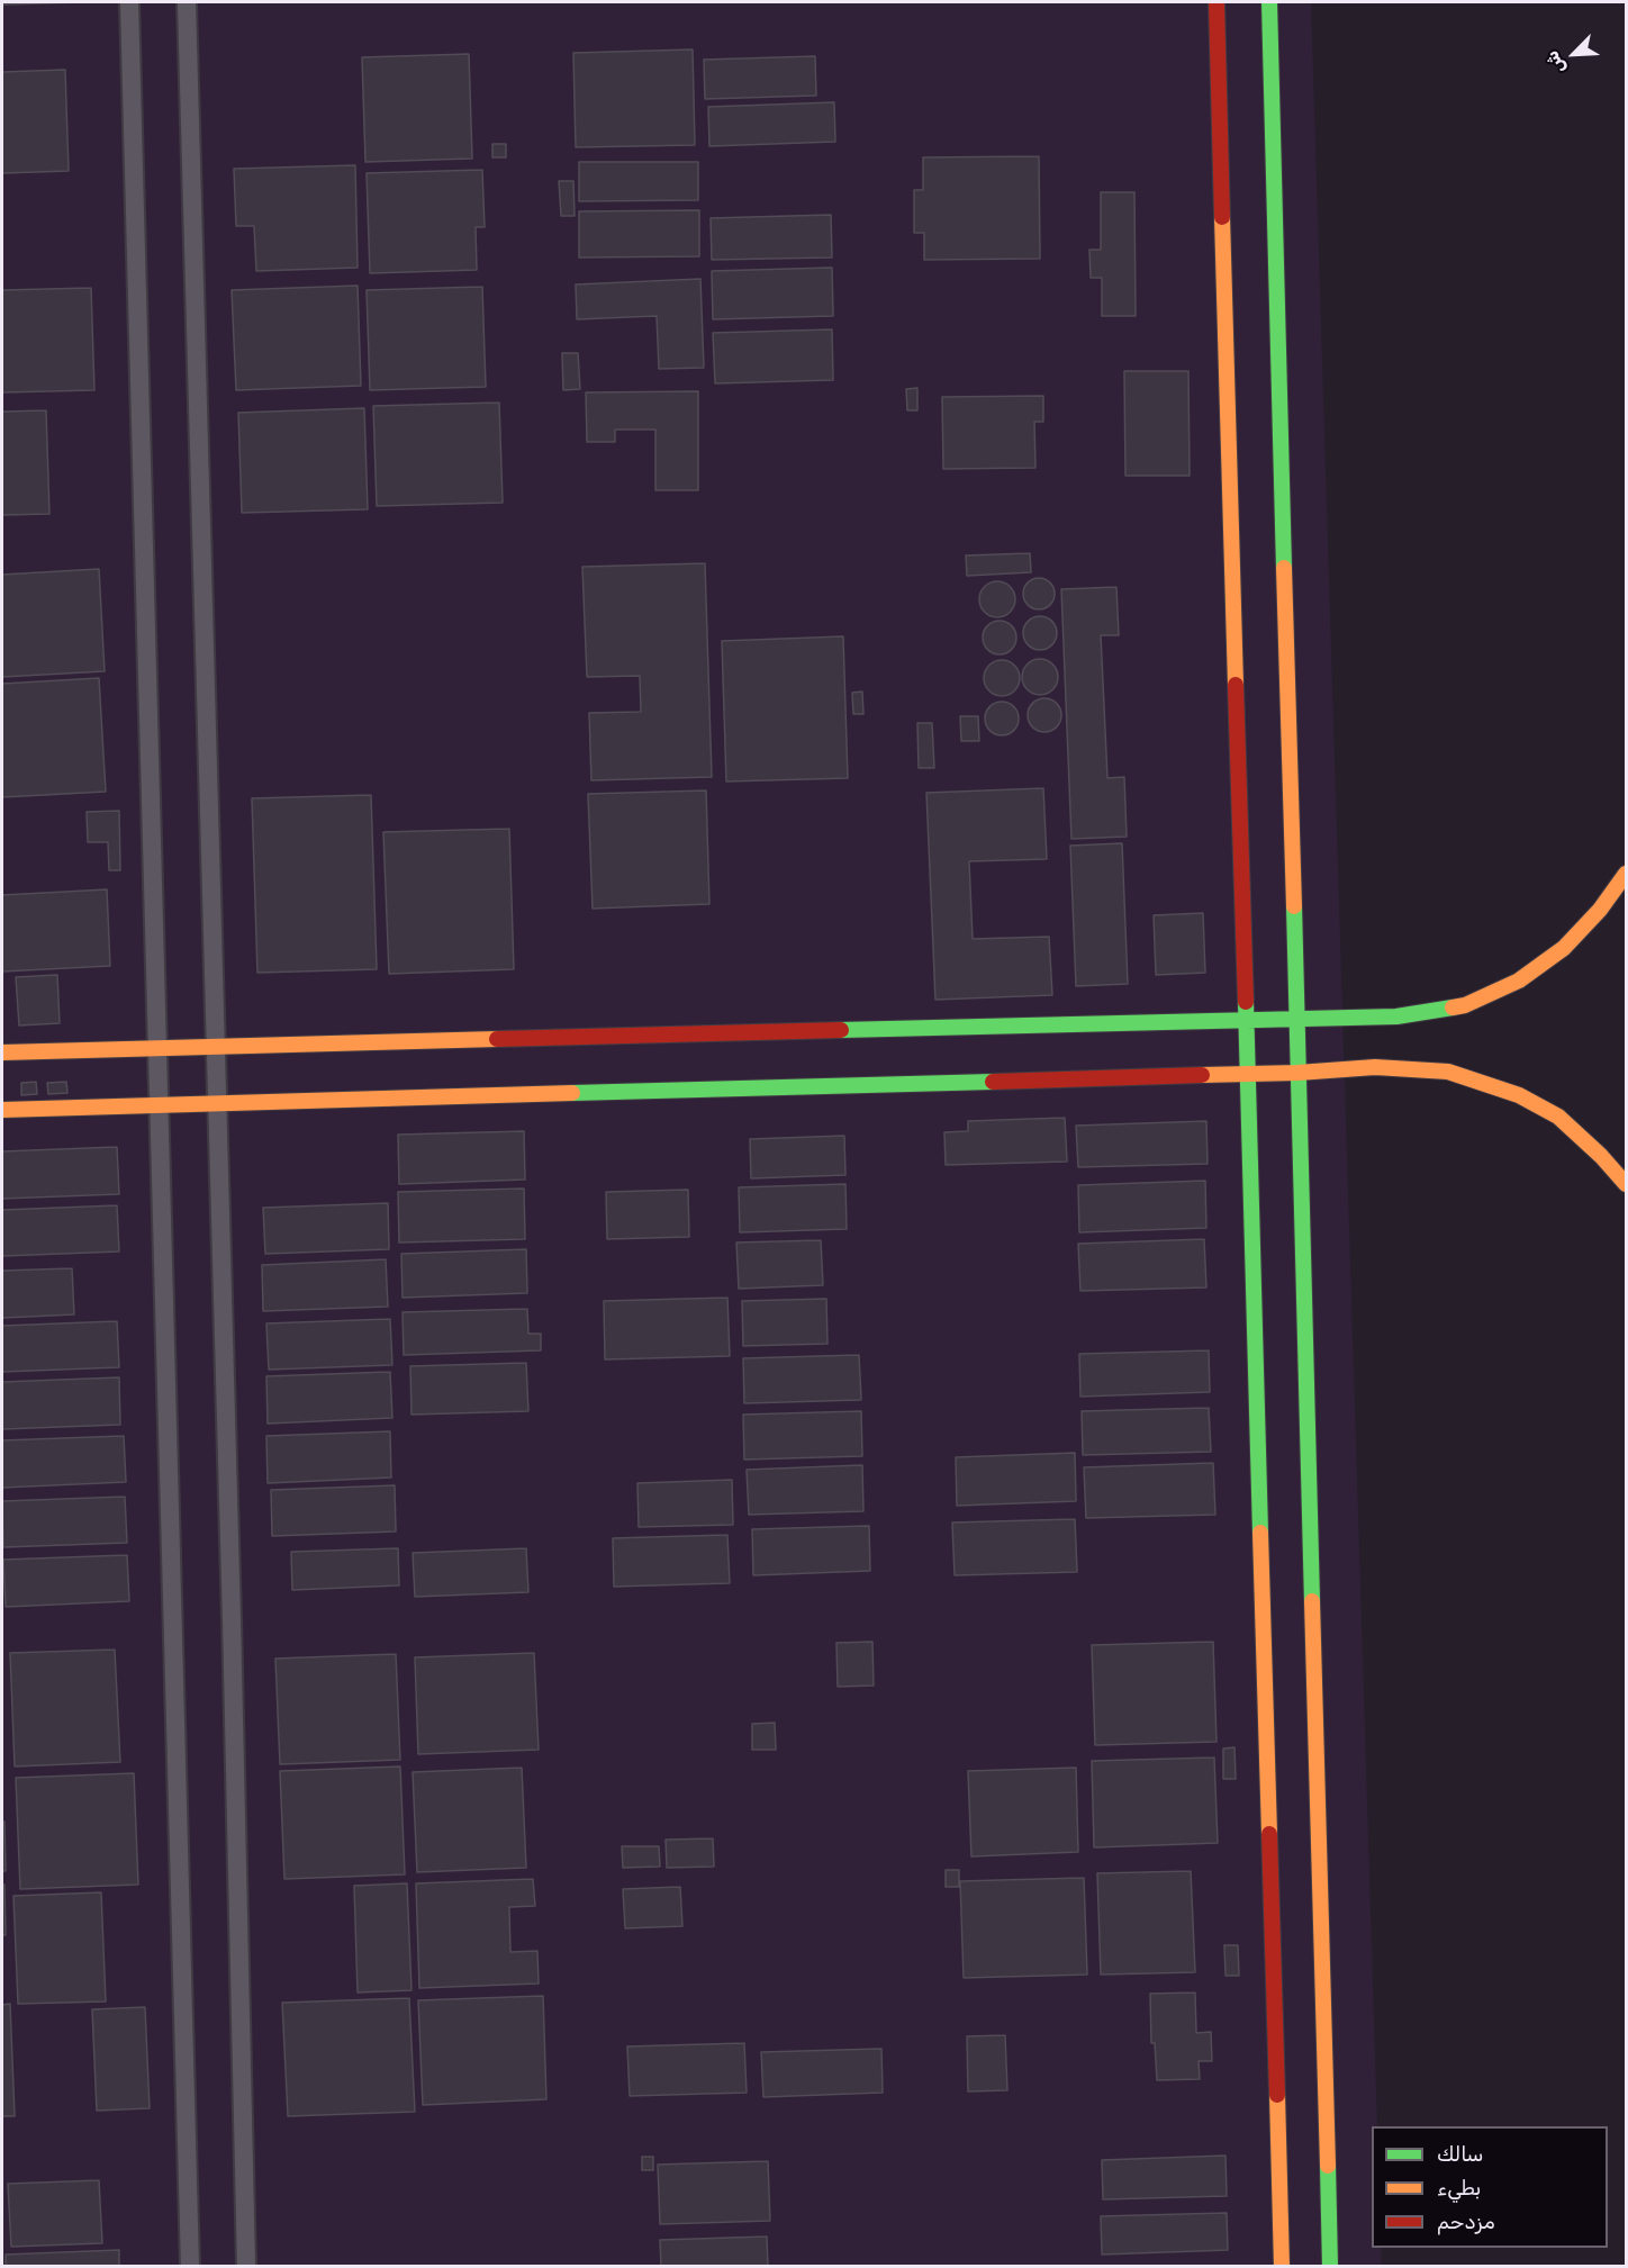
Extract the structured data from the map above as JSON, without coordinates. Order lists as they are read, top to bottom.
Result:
{
  "legend": ["سالك", "بطيء", "مزدحم"],
  "north": "bottom left"
}
